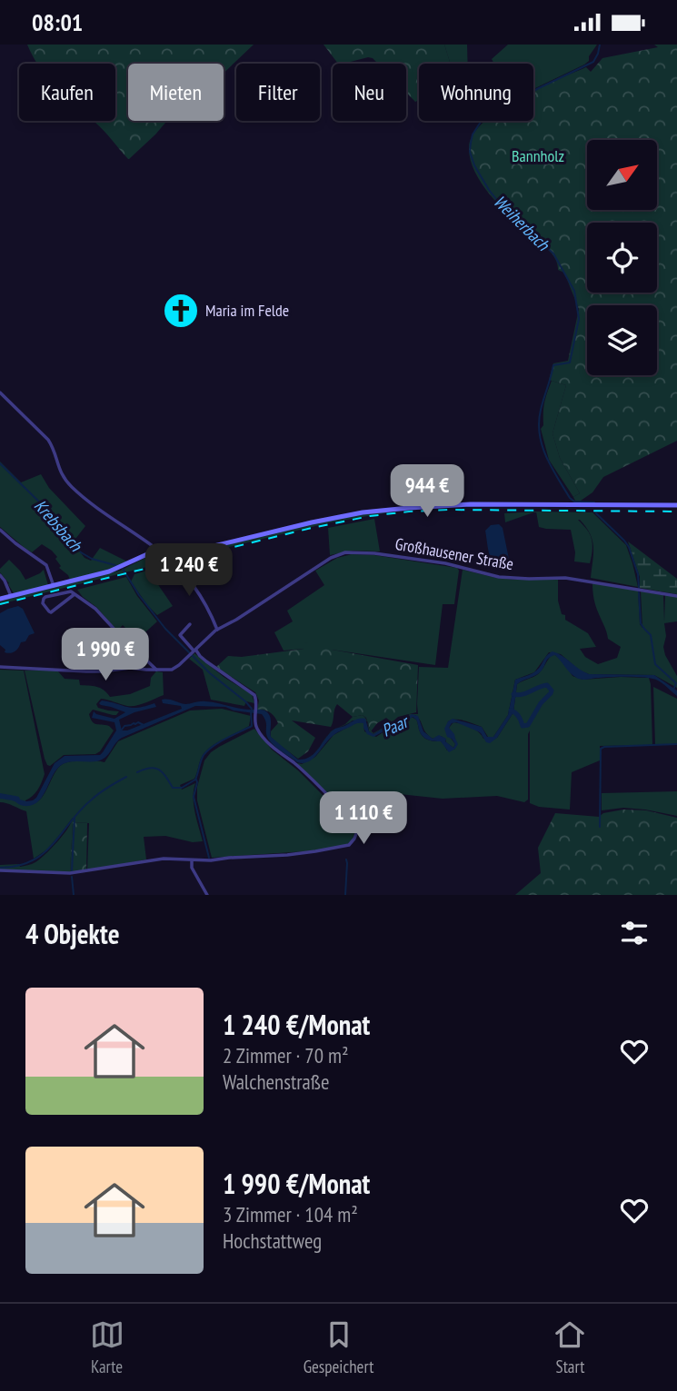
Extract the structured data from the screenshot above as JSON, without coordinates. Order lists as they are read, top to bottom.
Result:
{
  "streets": {
    "street": ["Großhausener Straße"]
  },
  "water": ["Weiherbach", "Krebsbach", "Paar"],
  "parks": ["Bannholz"],
  "places": {
    "church": ["Maria im Felde"]
  },
  "north": "top right",
  "page": {
    "status": "08:01",
    "chip": [
      "Kaufen",
      "Mieten",
      "Filter",
      "Neu",
      "Wohnung"
    ],
    "price": [
      "944 €",
      "1 240 €",
      "1 990 €",
      "1 110 €"
    ],
    "heading": "4 Objekte",
    "list": [
      {
        "name": "1 240 €/Monat",
        "note": "2 Zimmer · 70 m² · Walchenstraße"
      },
      {
        "name": "1 990 €/Monat",
        "note": "3 Zimmer · 104 m² · Hochstattweg"
      }
    ],
    "tabs": ["Karte", "Gespeichert", "Start"]
  }
}
